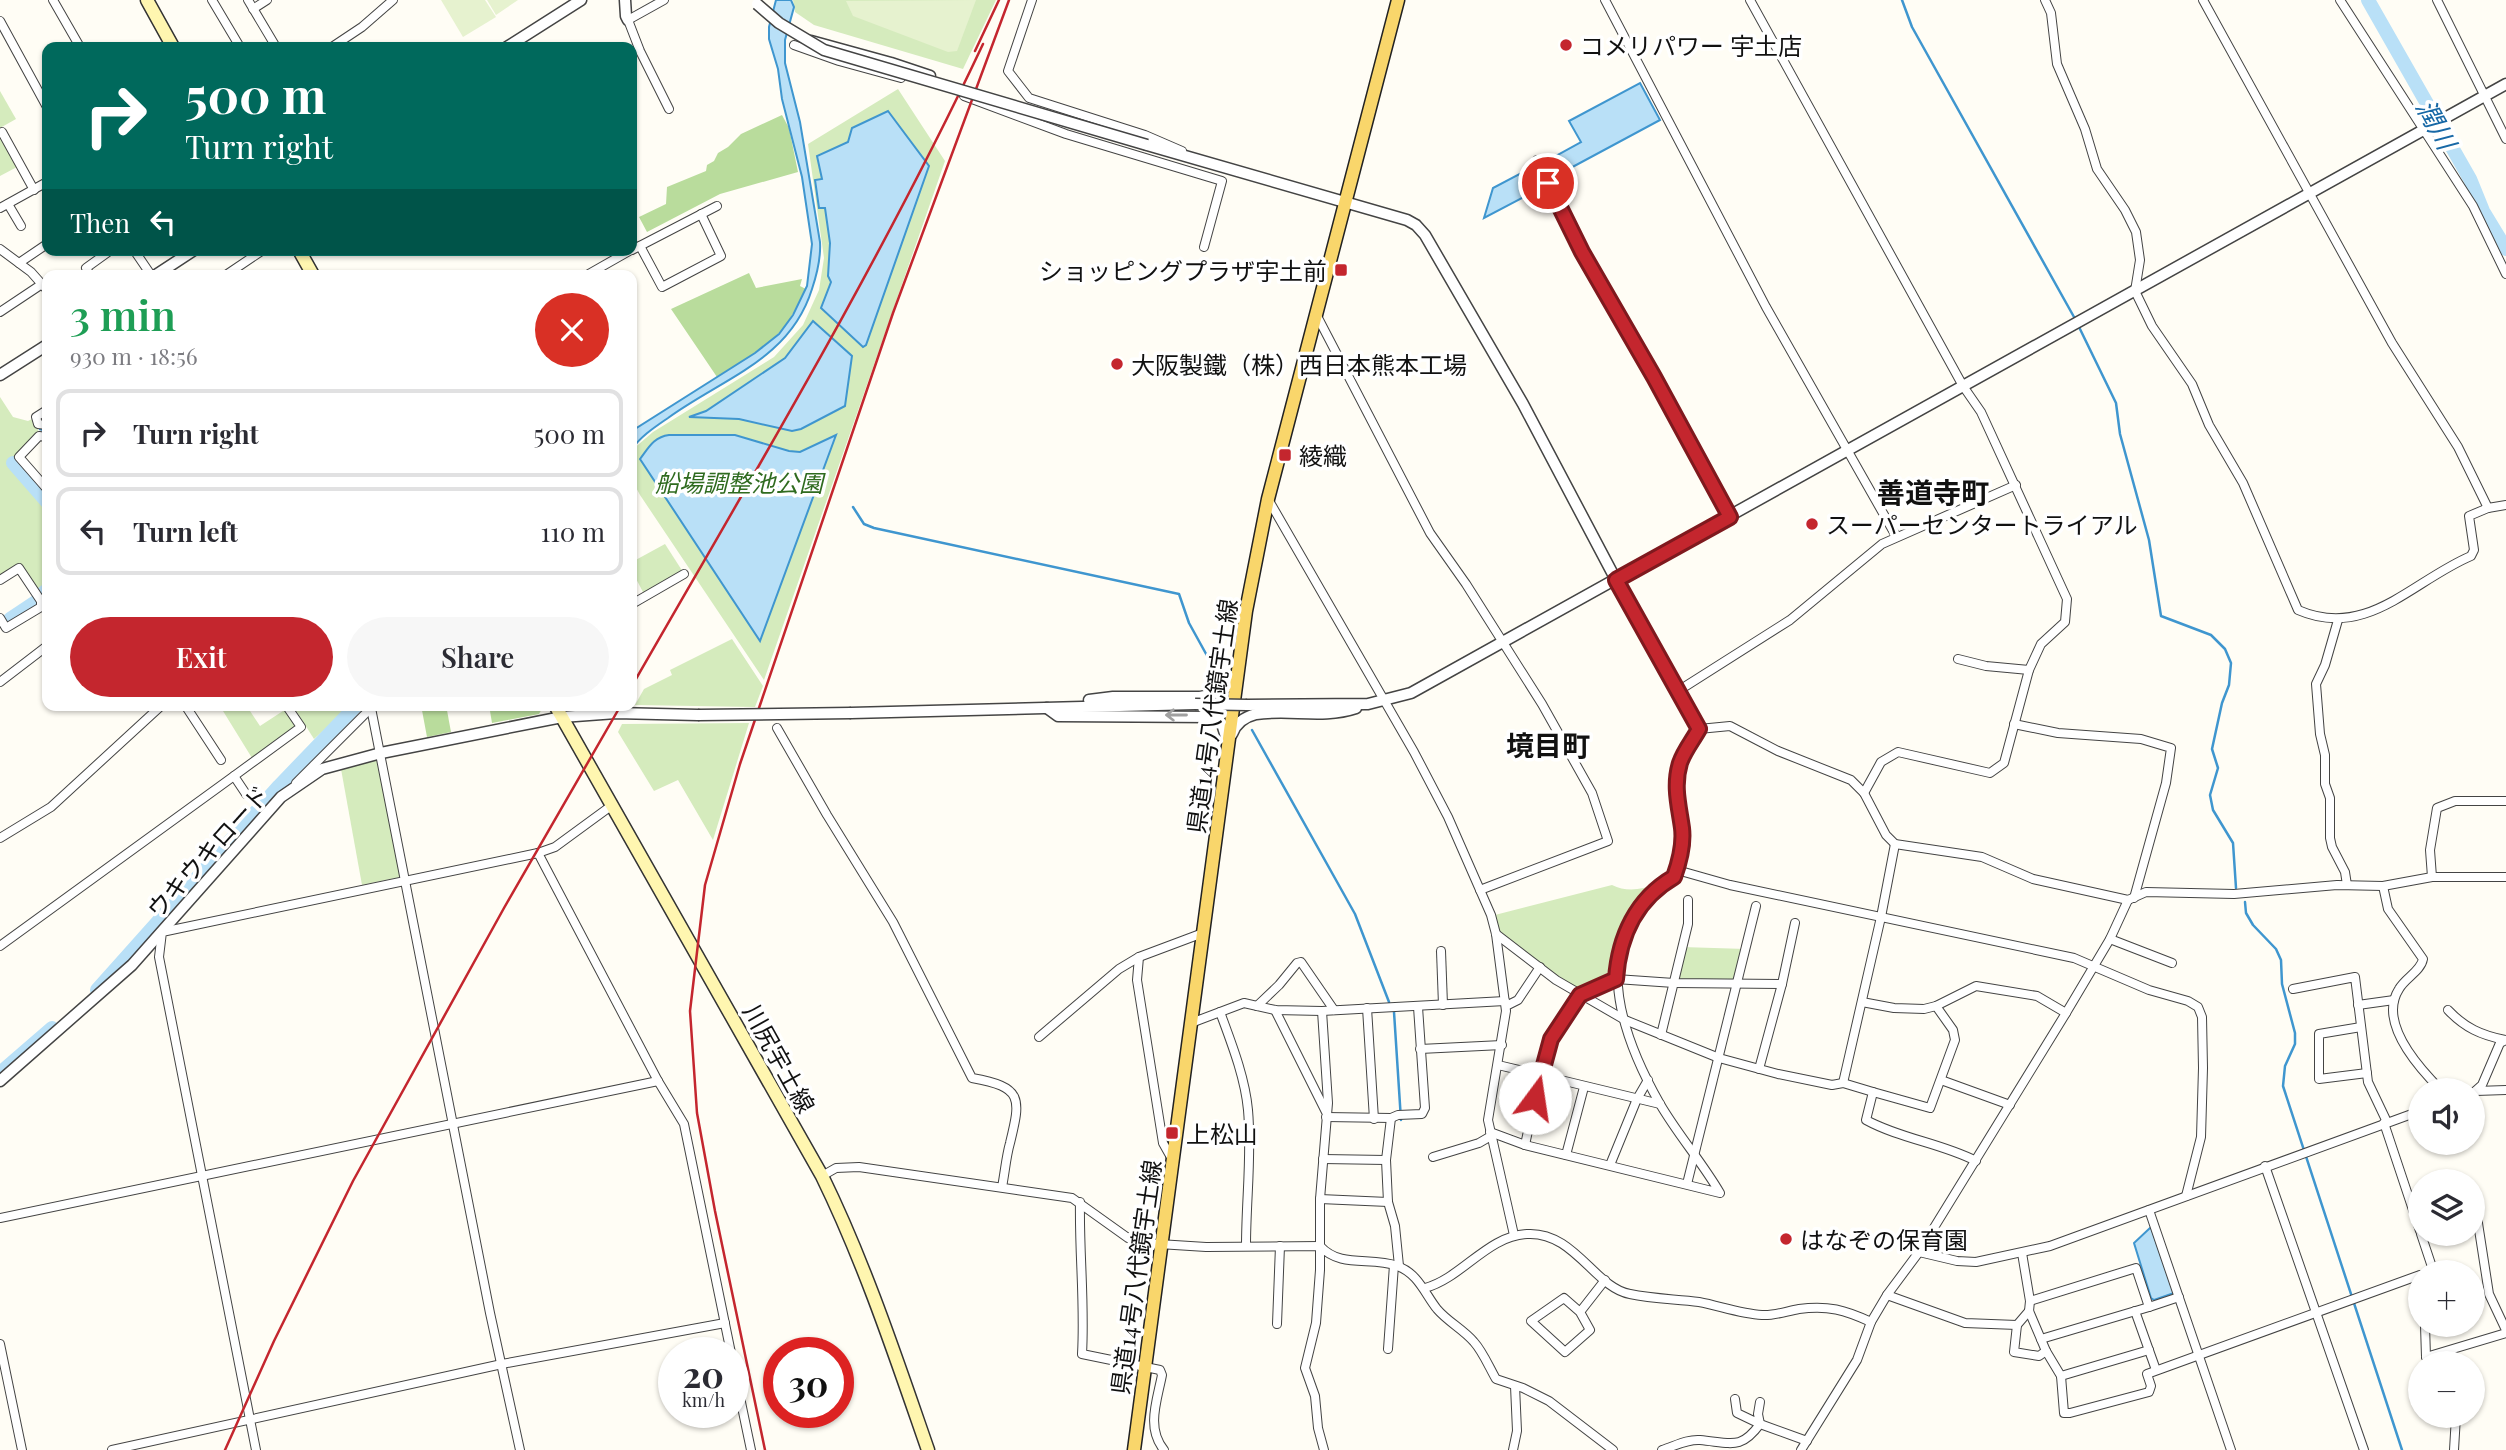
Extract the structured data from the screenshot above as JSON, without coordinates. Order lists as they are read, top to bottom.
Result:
{
  "streets": {
    "main road": ["県道14号八代鏡宇土線", "川尻宇土線"],
    "street": ["ウキウキロード"]
  },
  "crossings": [
    ["ウキウキロード", "川尻宇土線"]
  ],
  "districts": ["善道寺町", "境目町"],
  "water": ["潤川"],
  "parks": ["船場調整池公園"],
  "places": {
    "other": [
      "コメリパワー 宇土店",
      "大阪製鐵（株）西日本熊本工場",
      "スーパーセンタートライアル",
      "はなぞの保育園"
    ],
    "transit": ["ショッピングプラザ宇土前", "綾織", "上松山"]
  },
  "page": {
    "turn": ["500 m", "Turn right"],
    "then": "Then",
    "heading": ["3 min", "930 m · 18:56"],
    "list": [
      {
        "name": "Turn right",
        "value": "500 m"
      },
      {
        "name": "Turn left",
        "value": "110 m"
      }
    ],
    "buttons": ["Exit", "Share"],
    "map_buttons": ["+", "−"],
    "speed": "20 km/h",
    "limit": "30"
  }
}
